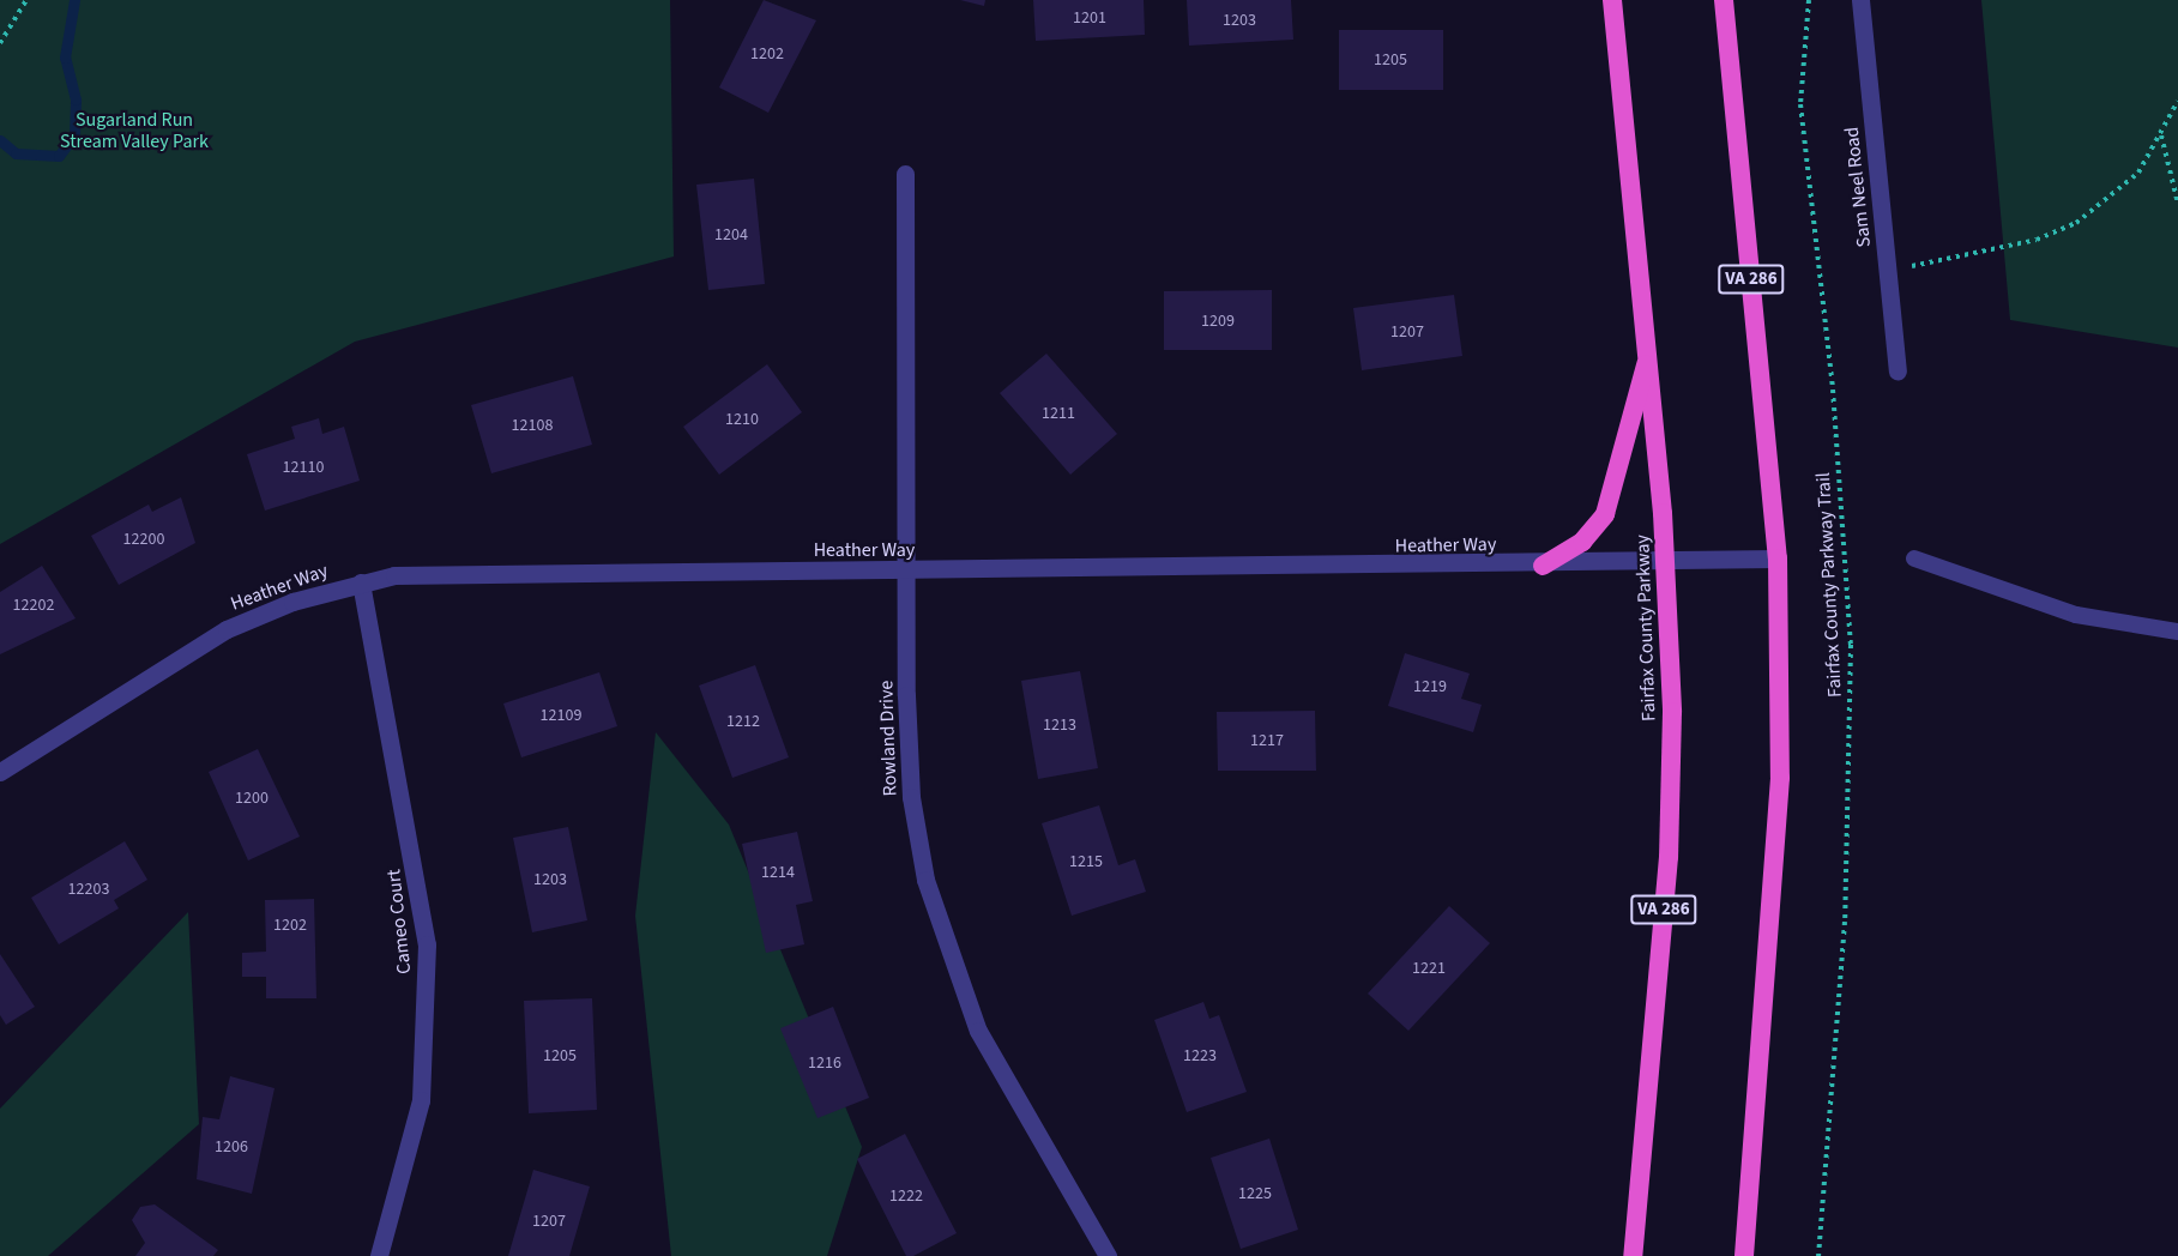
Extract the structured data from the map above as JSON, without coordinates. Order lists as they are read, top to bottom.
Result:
{
  "streets": {
    "highway": ["VA 286", "Fairfax County Parkway"],
    "street": [
      "Sam Neel Road",
      "Heather Way",
      "Rowland Drive",
      "Cameo Court"
    ],
    "path": ["Fairfax County Parkway Trail"]
  },
  "crossings": [
    ["VA 286", "Heather Way"],
    ["Heather Way", "Fairfax County Parkway"],
    ["Heather Way", "Rowland Drive"],
    ["Heather Way", "Cameo Court"]
  ],
  "parks": ["Sugarland Run Stream Valley Park"],
  "house_numbers": [
    "1201",
    "1203",
    "1202",
    "1205",
    "1204",
    "1209",
    "1207",
    "1211",
    "1210",
    "12108",
    "12110",
    "12200",
    "12202",
    "1219",
    "12109",
    "1212",
    "1213",
    "1217",
    "1200",
    "1215",
    "1214",
    "1203",
    "12203",
    "1202",
    "1221",
    "1205",
    "1223",
    "1216",
    "1206",
    "1225",
    "1222",
    "1207"
  ]
}
